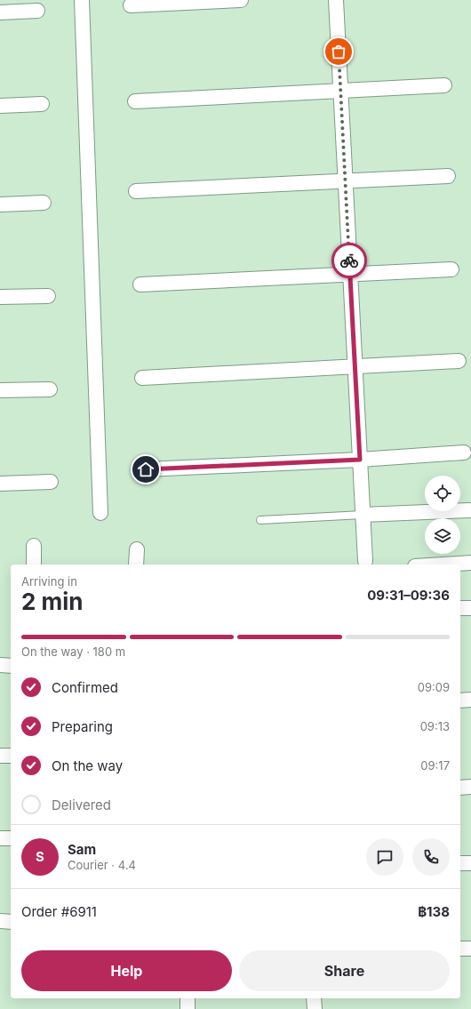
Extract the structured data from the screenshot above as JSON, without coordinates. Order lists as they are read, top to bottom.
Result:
{
  "page": {
    "heading": ["2 min", "Arriving in", "09:31–09:36"],
    "panel": [
      "Sam",
      "Courier · 4.4",
      "Order #6911",
      "฿138"
    ],
    "bar": "On the way · 180 m",
    "list": [
      ["Confirmed", "09:09"],
      ["Preparing", "09:13"],
      ["On the way", "09:17"],
      "Delivered"
    ],
    "round": "S",
    "buttons": ["Help", "Share"]
  }
}
